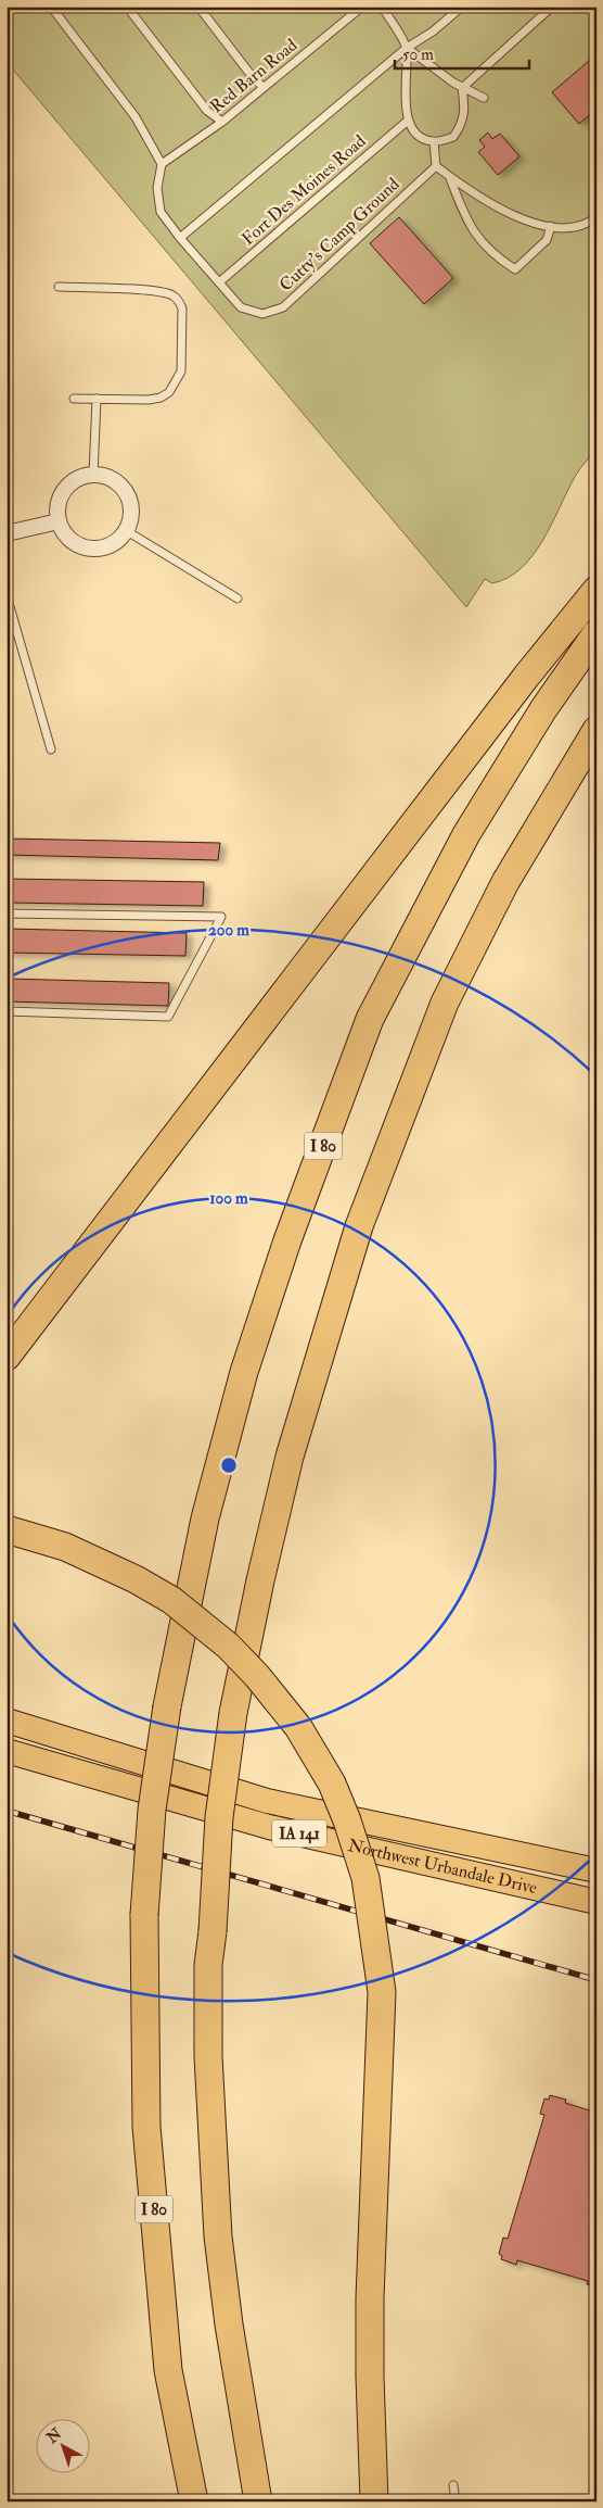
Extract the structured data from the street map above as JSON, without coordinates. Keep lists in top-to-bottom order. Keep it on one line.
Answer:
{"streets":{"highway":["I 80","IA 141","Northwest Urbandale Drive"],"lane":["Red Barn Road","Fort Des Moines Road","Cutty's Camp Ground"]},"crossings":[["Red Barn Road","Cutty's Camp Ground"],["Fort Des Moines Road","Cutty's Camp Ground"]],"scale_bar":"50 m","north":"top left","rings":["200 m","100 m"]}
